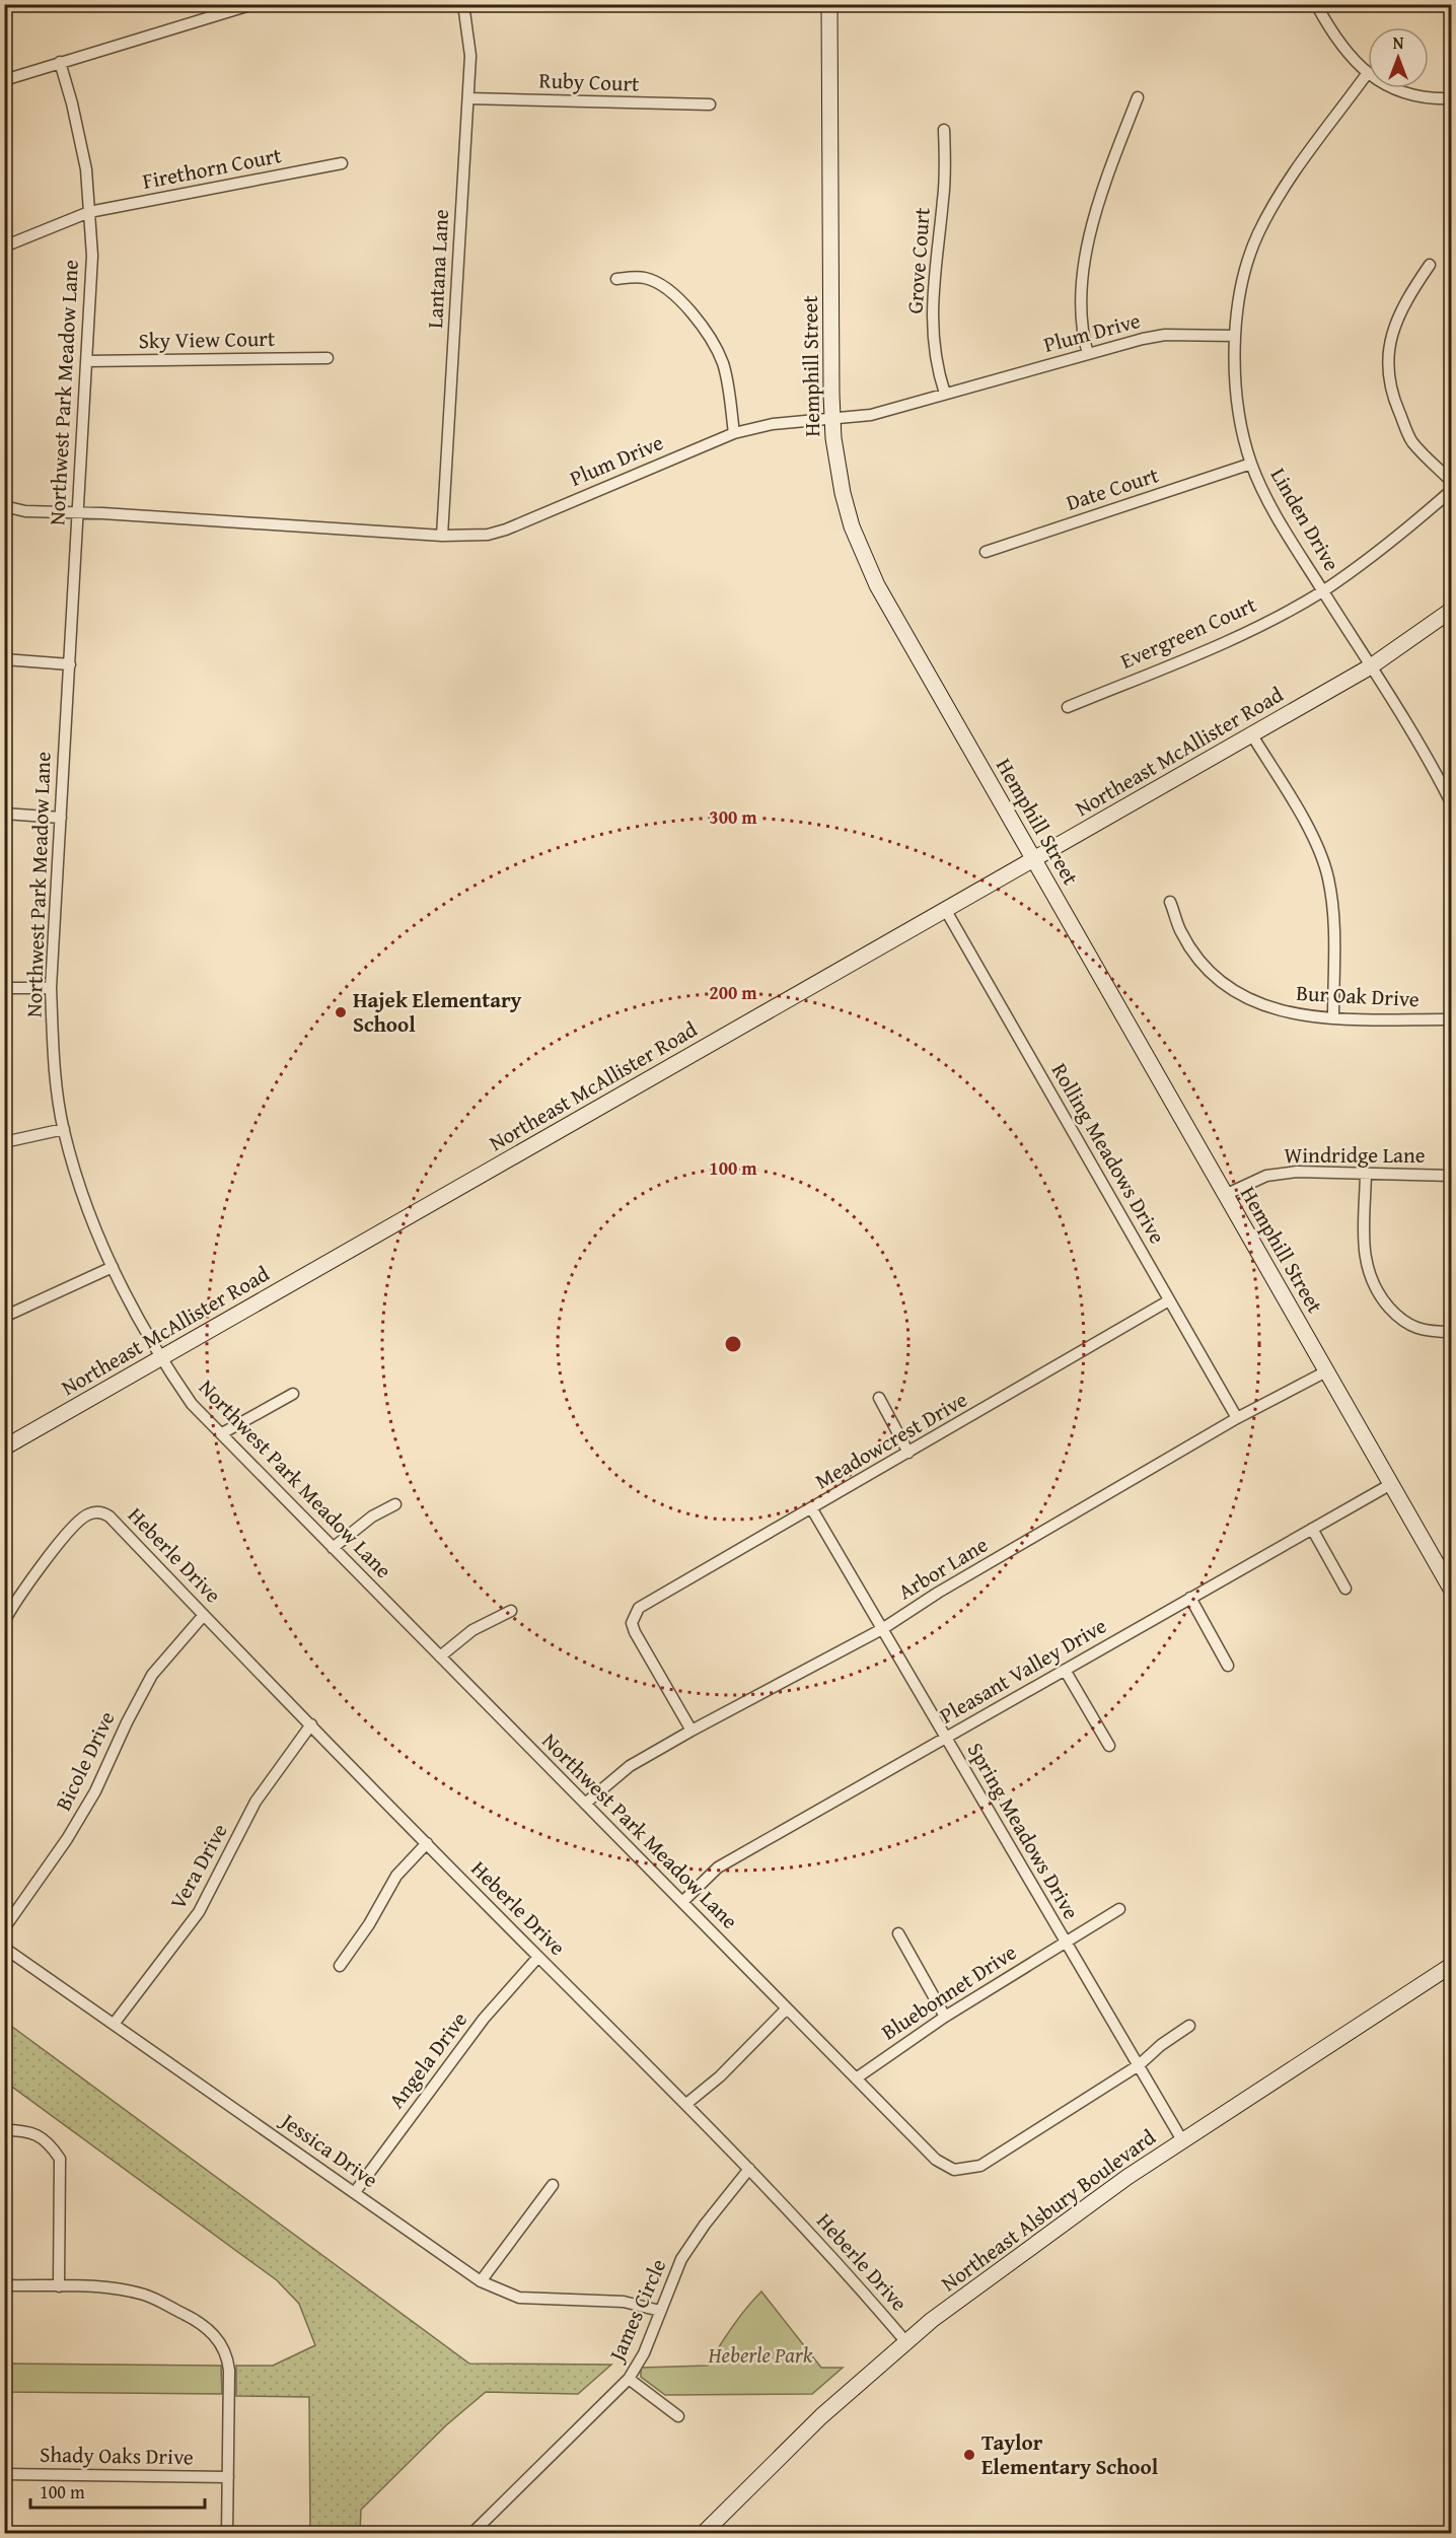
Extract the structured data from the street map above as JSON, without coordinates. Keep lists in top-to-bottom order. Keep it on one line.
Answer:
{"streets":{"street":["Ruby Court","Firethorn Court","Grove Court","Lantana Lane","Plum Drive","Sky View Court","Hemphill Street","Northwest Park Meadow Lane","Date Court","Linden Drive","Evergreen Court","Northeast McAllister Road","Bur Oak Drive","Rolling Meadows Drive","Windridge Lane","Meadowcrest Drive","Heberle Drive","Arbor Lane","Pleasant Valley Drive","Bicole Drive","Spring Meadows Drive","Vera Drive","Bluebonnet Drive","Angela Drive","Jessica Drive","Northeast Alsbury Boulevard","James Circle","Shady Oaks Drive"]},"crossings":[["Ruby Court","Lantana Lane"],["Firethorn Court","Northwest Park Meadow Lane"],["Grove Court","Plum Drive"],["Lantana Lane","Plum Drive"],["Plum Drive","Hemphill Street"],["Plum Drive","Northwest Park Meadow Lane"],["Plum Drive","Linden Drive"],["Sky View Court","Northwest Park Meadow Lane"],["Hemphill Street","Northeast McAllister Road"],["Hemphill Street","Windridge Lane"],["Hemphill Street","Arbor Lane"],["Hemphill Street","Pleasant Valley Drive"],["Northwest Park Meadow Lane","Northeast McAllister Road"],["Northwest Park Meadow Lane","Arbor Lane"],["Northwest Park Meadow Lane","Pleasant Valley Drive"],["Northwest Park Meadow Lane","Spring Meadows Drive"],["Northwest Park Meadow Lane","Bluebonnet Drive"],["Date Court","Linden Drive"],["Linden Drive","Evergreen Court"],["Linden Drive","Northeast McAllister Road"],["Northeast McAllister Road","Rolling Meadows Drive"],["Rolling Meadows Drive","Meadowcrest Drive"],["Rolling Meadows Drive","Arbor Lane"],["Meadowcrest Drive","Arbor Lane"],["Meadowcrest Drive","Spring Meadows Drive"],["Heberle Drive","Bicole Drive"],["Heberle Drive","Vera Drive"],["Heberle Drive","Angela Drive"],["Heberle Drive","Northeast Alsbury Boulevard"],["Heberle Drive","James Circle"],["Arbor Lane","Spring Meadows Drive"],["Pleasant Valley Drive","Spring Meadows Drive"],["Spring Meadows Drive","Bluebonnet Drive"],["Spring Meadows Drive","Northeast Alsbury Boulevard"],["Vera Drive","Jessica Drive"],["Angela Drive","Jessica Drive"],["Jessica Drive","James Circle"]],"parks":["Heberle Park"],"places":["Hajek Elementary School","Taylor Elementary School"],"scale_bar":"100 m","north":"top","rings":["300 m","200 m","100 m"]}
